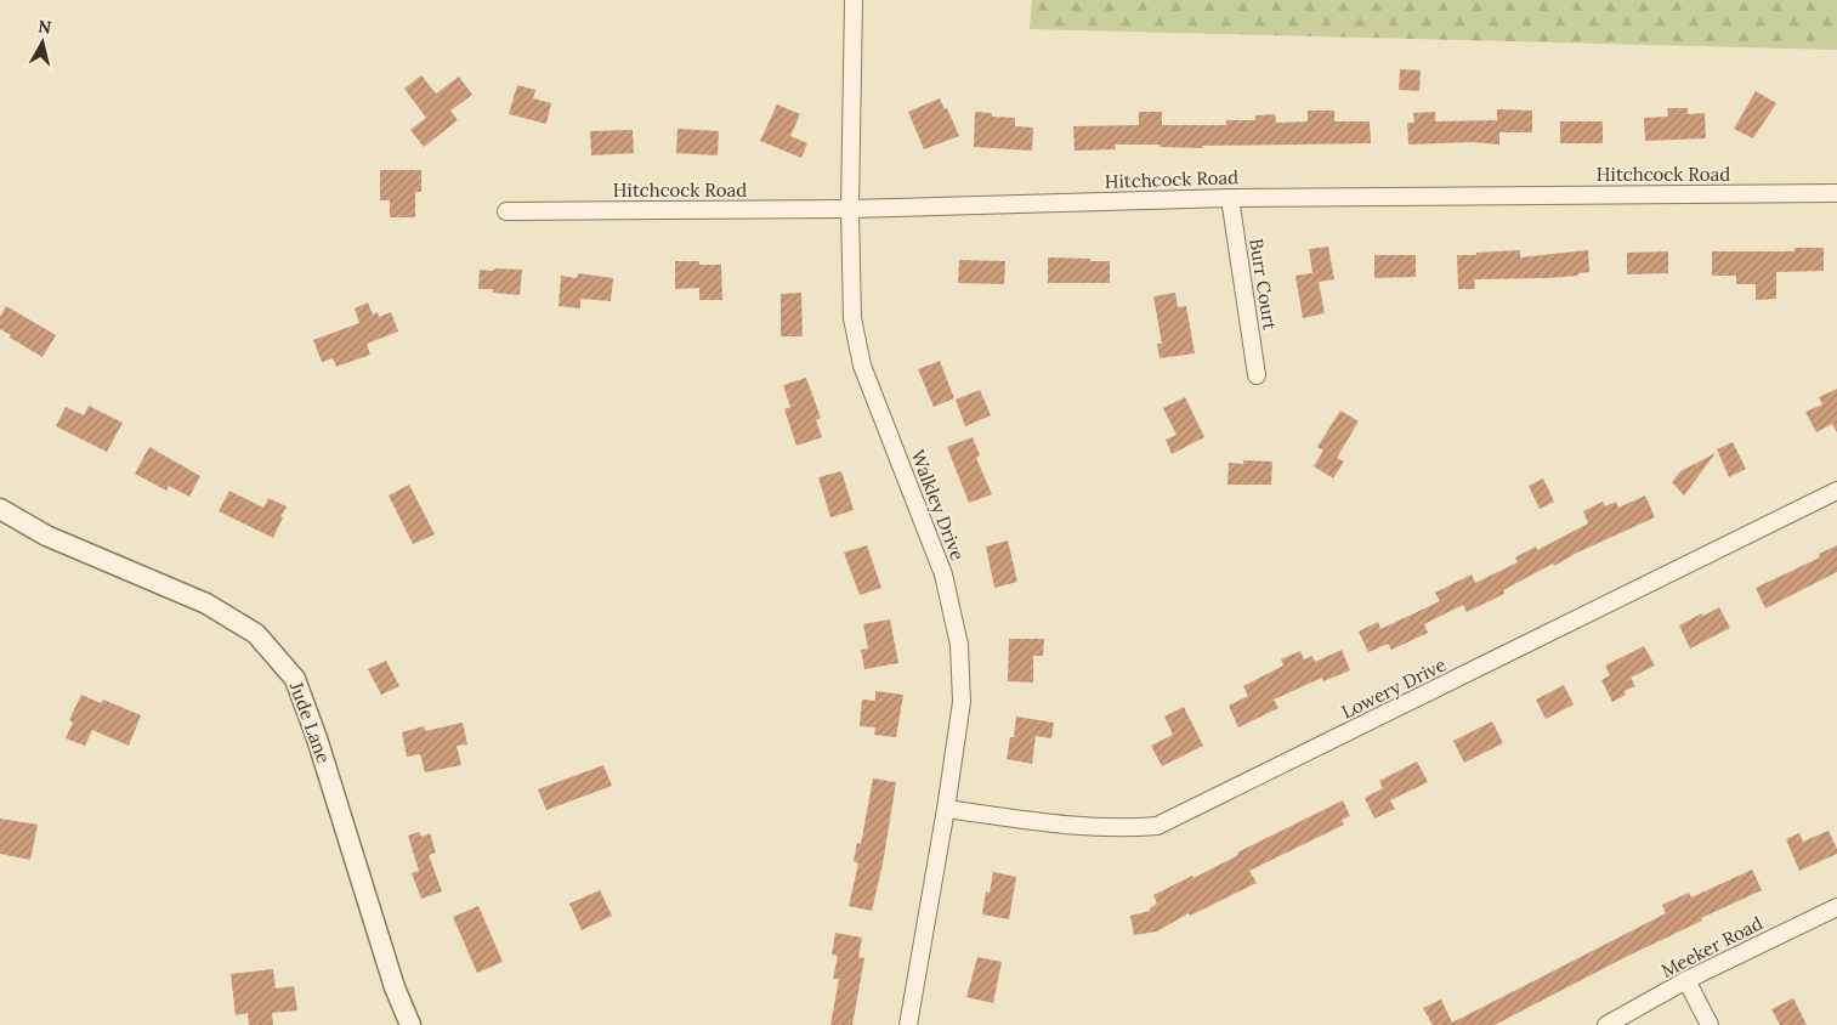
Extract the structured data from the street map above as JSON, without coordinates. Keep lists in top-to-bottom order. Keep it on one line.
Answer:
{"streets":{"street":["Hitchcock Road","Burr Court","Walkley Drive","Lowery Drive","Jude Lane","Meeker Road"]},"crossings":[["Hitchcock Road","Burr Court"],["Hitchcock Road","Walkley Drive"],["Walkley Drive","Lowery Drive"]],"north":"top"}
